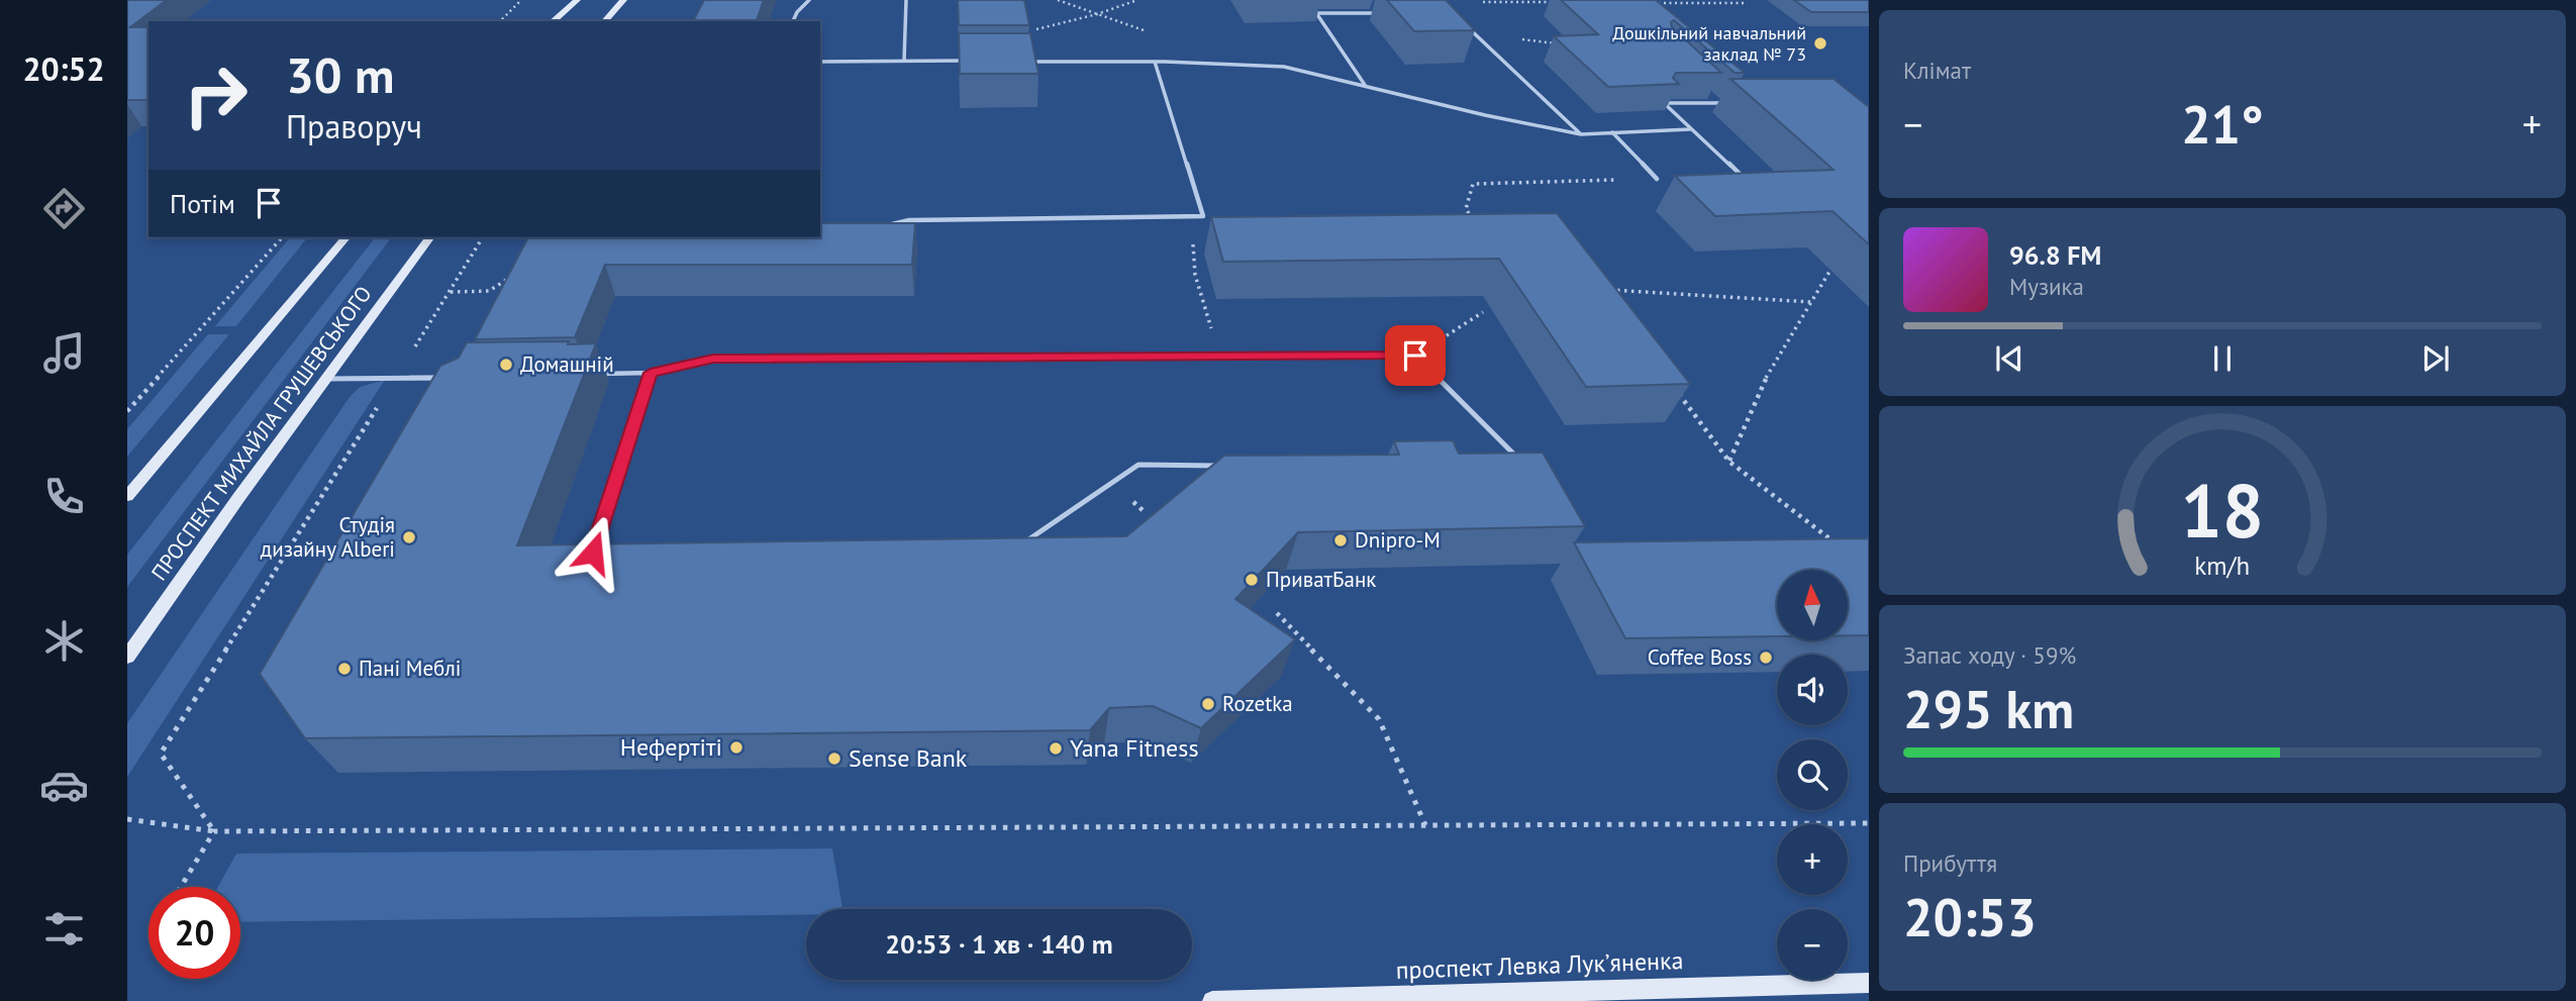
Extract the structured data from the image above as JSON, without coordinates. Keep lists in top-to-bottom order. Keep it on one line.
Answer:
{"streets":{"main road":["ПРОСПЕКТ МИХАЙЛА ГРУШЕВСЬКОГО","проспект Левка Лукʼяненка"]},"places":["Дошкільний навчальний заклад № 73","Домашній","Студія дизайну Alberi","Dnipro-M","ПриватБанк","Coffee Boss","Пані Меблі","Rozetka","Нефертіті","Yana Fitness","Sense Bank"],"north":"top","page":{"tabs":"20:52","tile":["Клімат",["Запас ходу · 59%","295 km"],["Прибуття","20:53"]],"turn":["30 m","Праворуч"],"heat":["−","21°","+"],"then":"Потім","song":["96.8 FM","Музика"],"map_buttons":["+","−"],"limit":"20","trip":"20:53 · 1 хв · 140 m","gauge":["18","km/h"]}}
